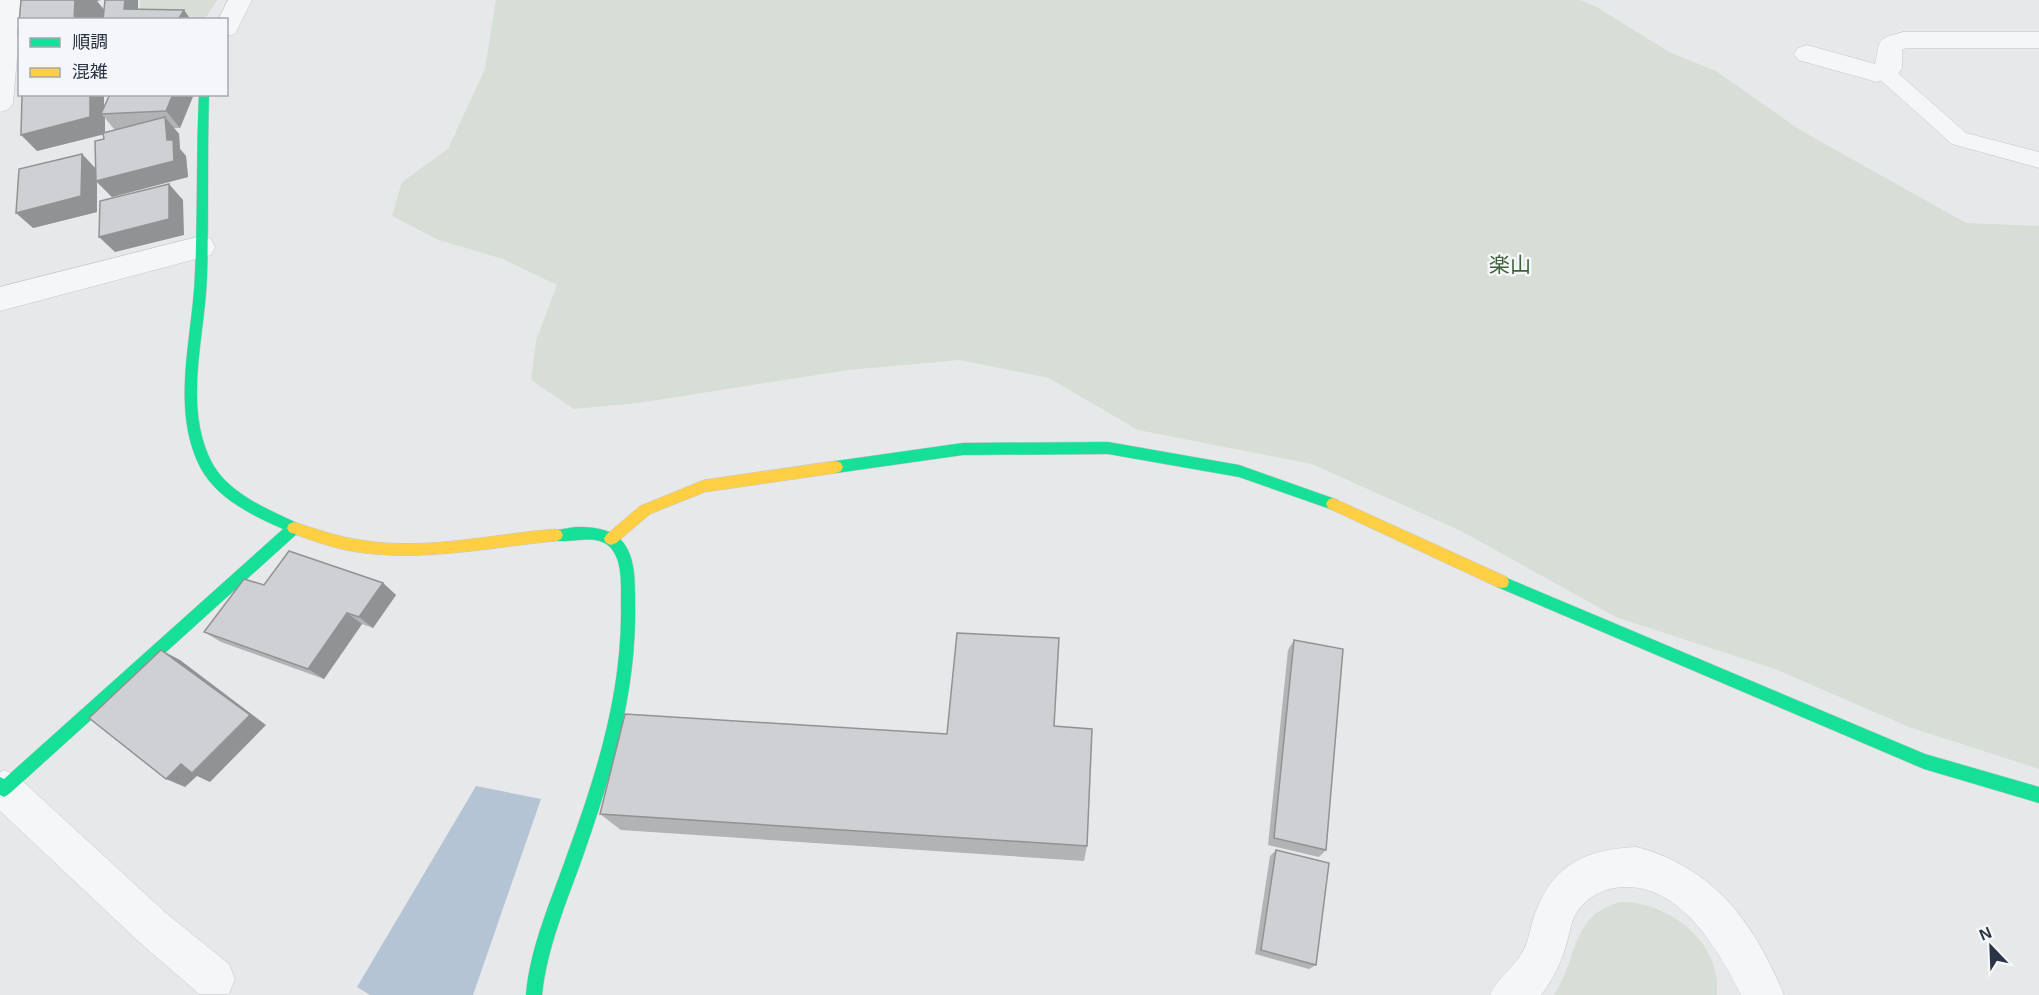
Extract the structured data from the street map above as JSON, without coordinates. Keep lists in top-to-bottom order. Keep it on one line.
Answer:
{"parks":["楽山"],"legend":["順調","混雑"],"north":"top left"}
